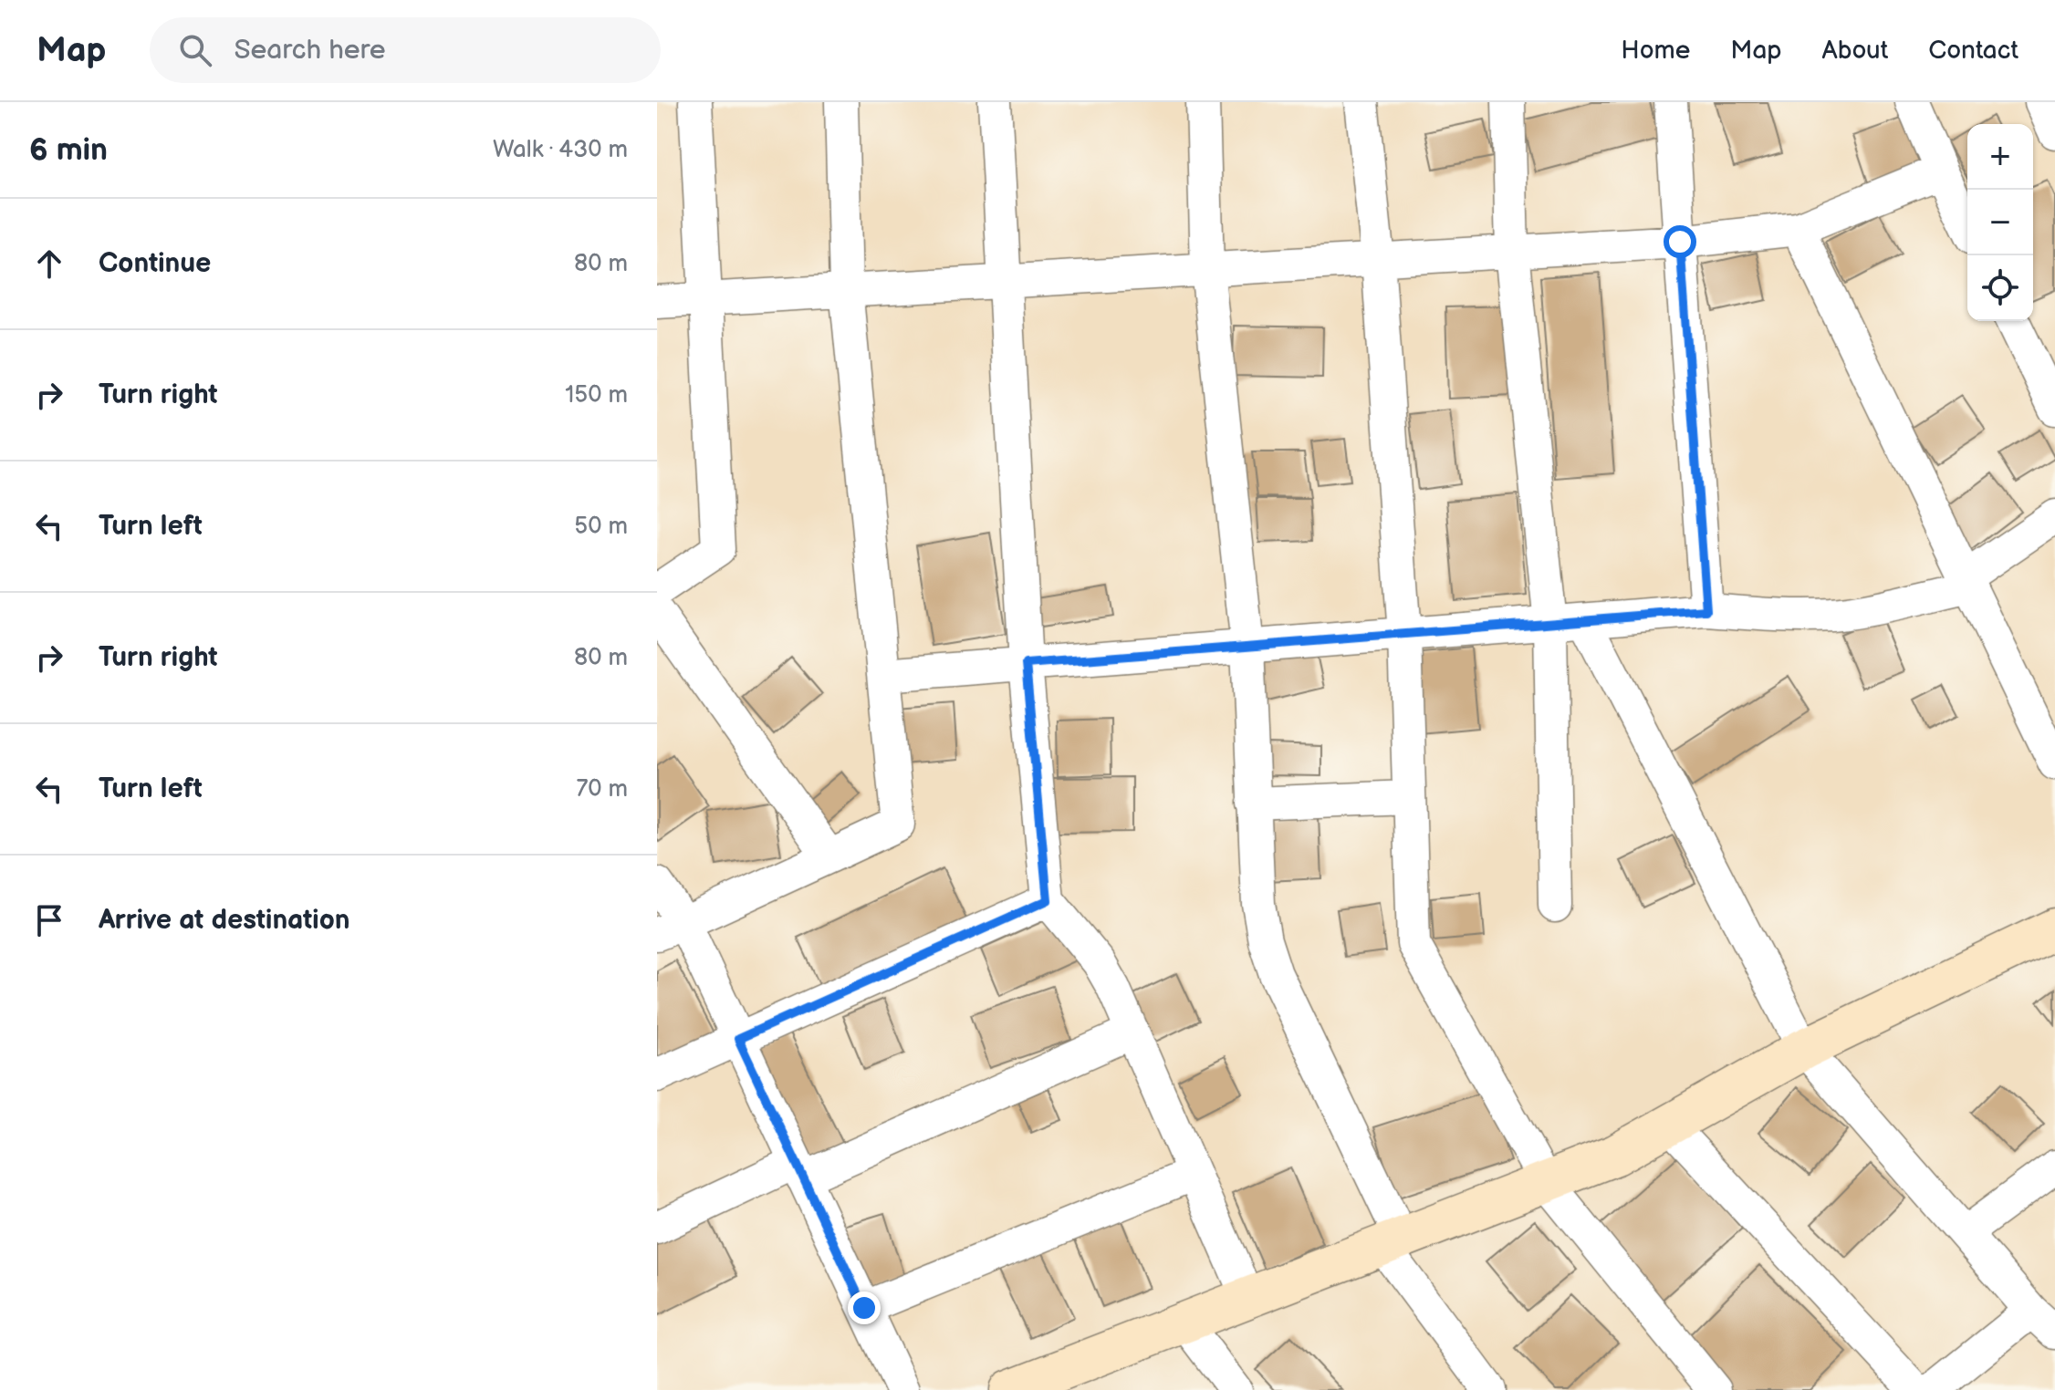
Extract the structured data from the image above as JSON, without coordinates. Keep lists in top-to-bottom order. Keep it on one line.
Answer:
{"page":{"header":"Map","search":"Search here","nav":["Home","Map","About","Contact"],"heading":["6 min","Walk · 430 m"],"map_buttons":["+","−"],"list":[["Continue","80 m"],["Turn right","150 m"],["Turn left","50 m"],["Turn right","80 m"],["Turn left","70 m"],"Arrive at destination"]}}
